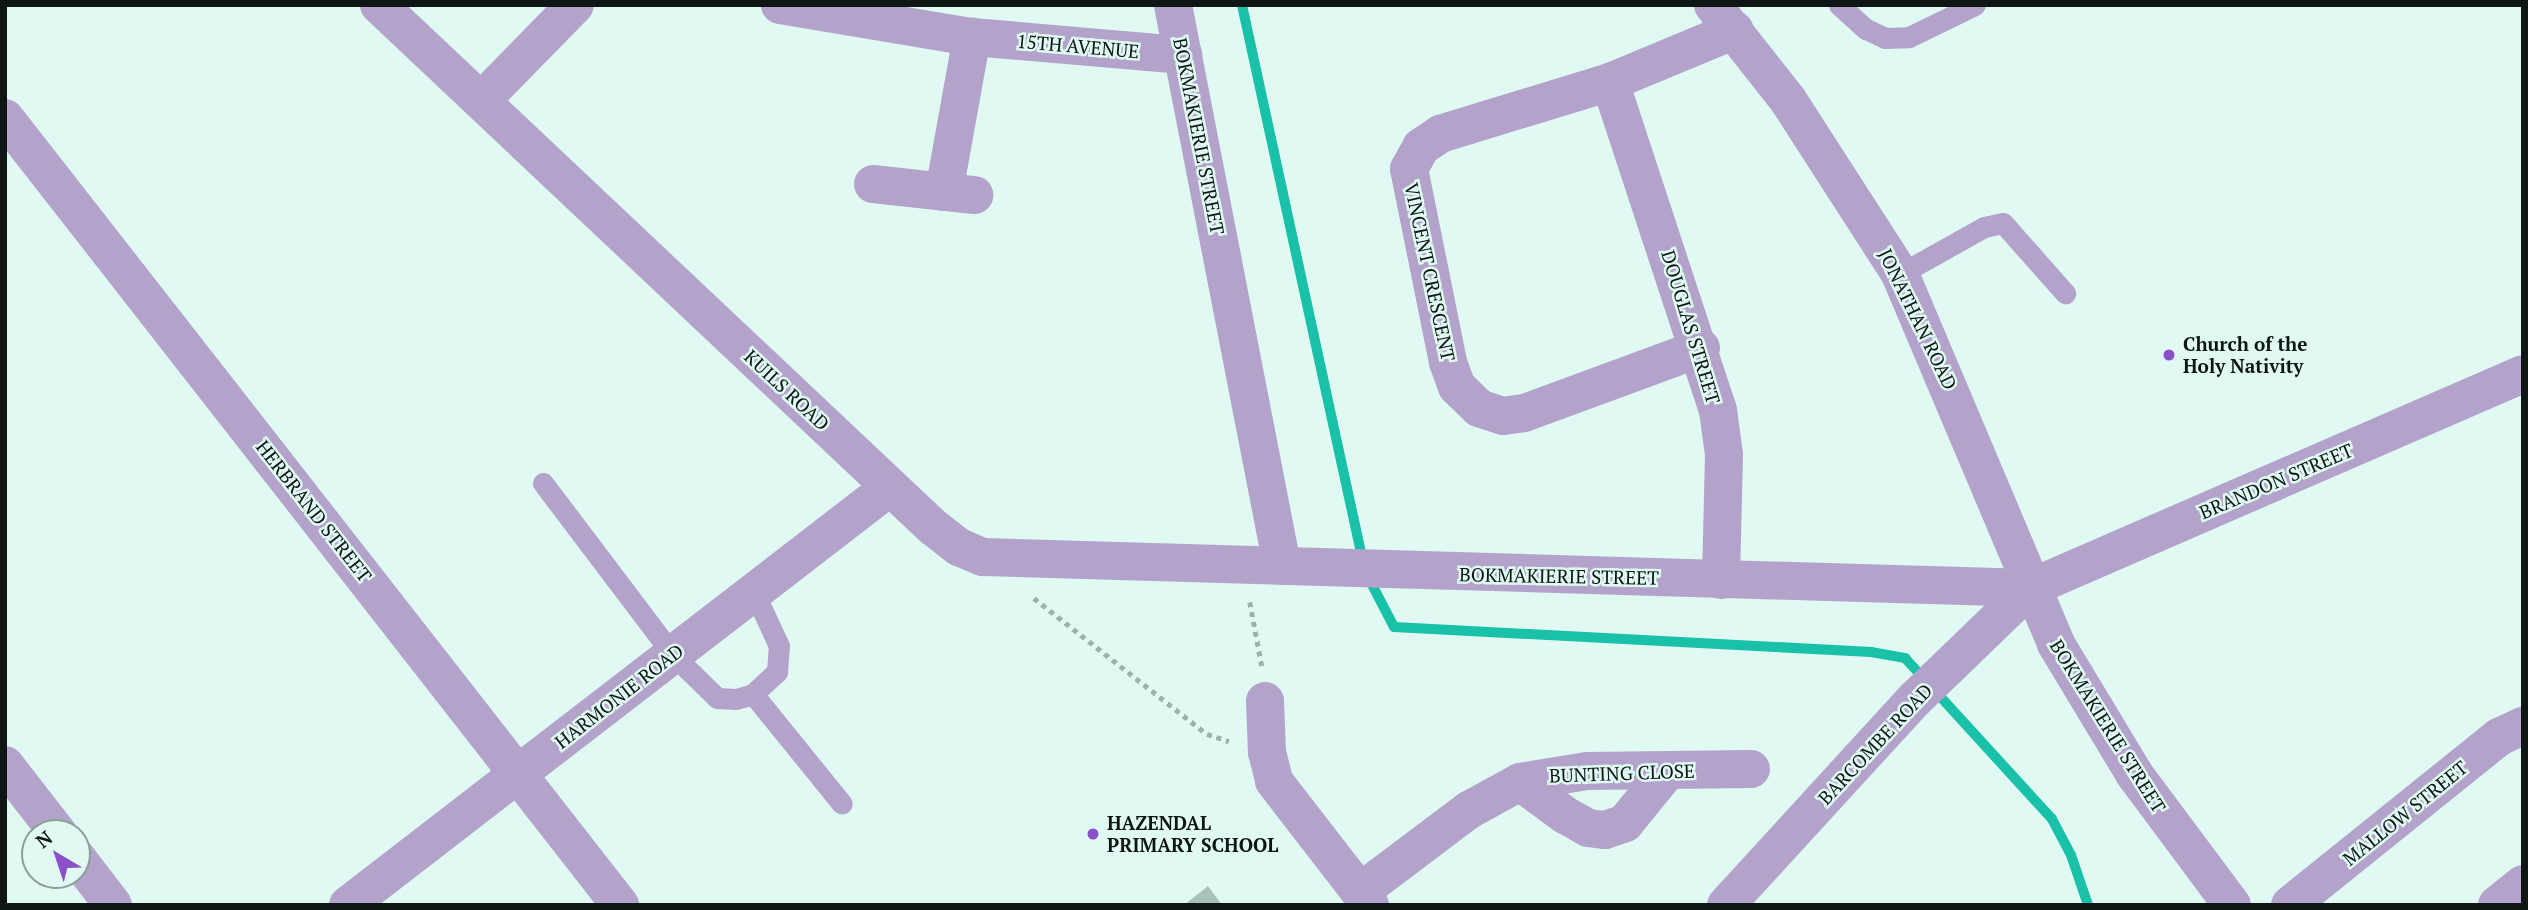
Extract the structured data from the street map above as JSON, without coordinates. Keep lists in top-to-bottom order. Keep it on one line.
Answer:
{"streets":{"street":["15TH AVENUE","BOKMAKIERIE STREET","VINCENT CRESCENT","JONATHAN ROAD","DOUGLAS STREET","KUILS ROAD","BRANDON STREET","HERBRAND STREET","HARMONIE ROAD","BARCOMBE ROAD","BUNTING CLOSE","MALLOW STREET"]},"crossings":[["15TH AVENUE","BOKMAKIERIE STREET"],["BOKMAKIERIE STREET","JONATHAN ROAD"],["BOKMAKIERIE STREET","DOUGLAS STREET"],["BOKMAKIERIE STREET","KUILS ROAD"],["BOKMAKIERIE STREET","BRANDON STREET"],["BOKMAKIERIE STREET","BARCOMBE ROAD"],["VINCENT CRESCENT","JONATHAN ROAD"],["VINCENT CRESCENT","DOUGLAS STREET"],["JONATHAN ROAD","BRANDON STREET"],["JONATHAN ROAD","BARCOMBE ROAD"],["KUILS ROAD","HARMONIE ROAD"],["BRANDON STREET","BARCOMBE ROAD"],["HERBRAND STREET","HARMONIE ROAD"]],"places":["Church of the Holy Nativity","HAZENDAL PRIMARY SCHOOL"],"north":"top left"}
